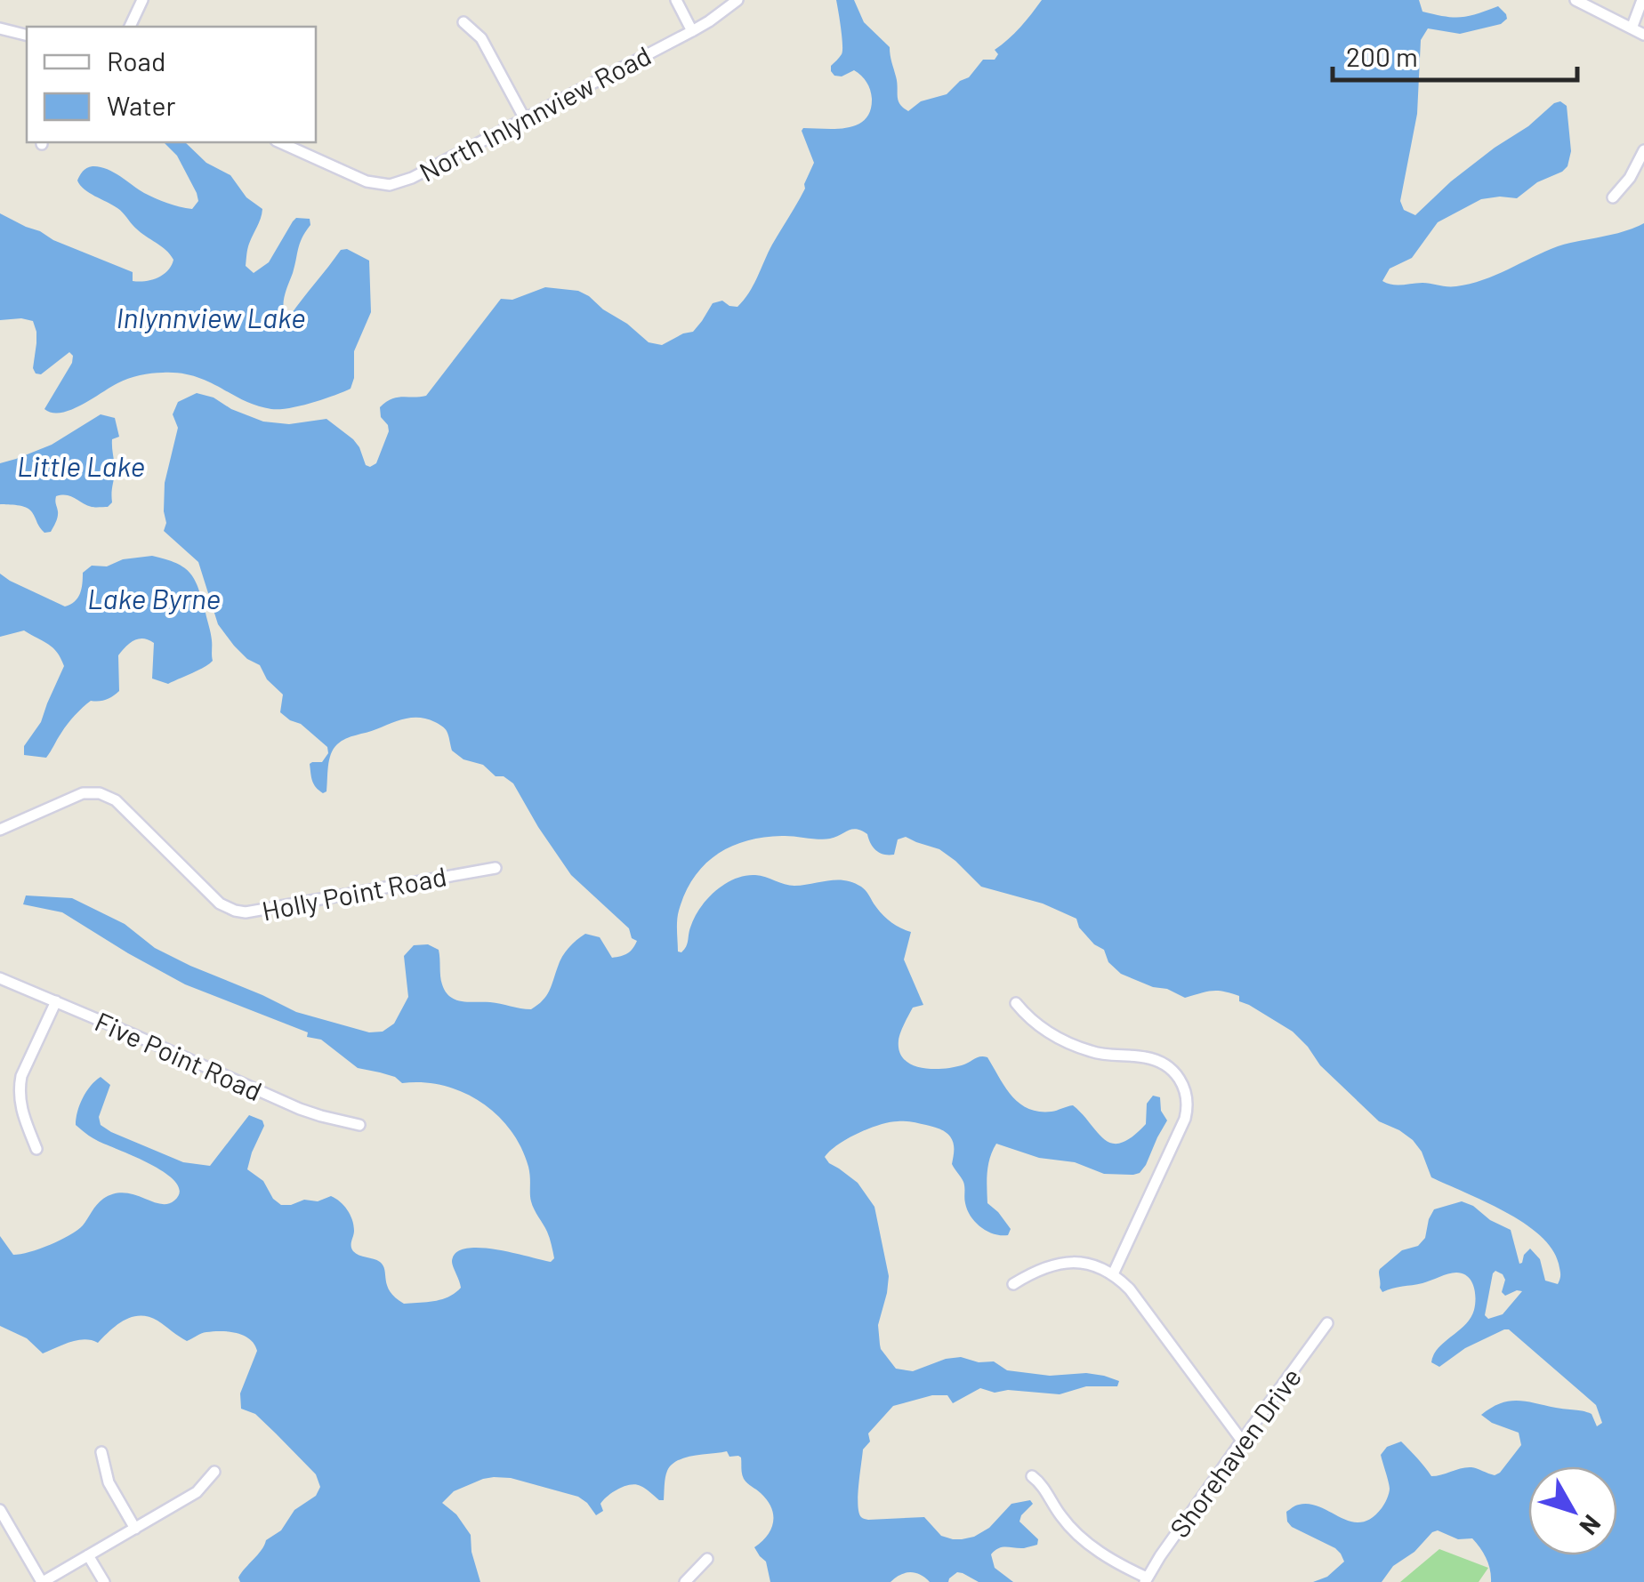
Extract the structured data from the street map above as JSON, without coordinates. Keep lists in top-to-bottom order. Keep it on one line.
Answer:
{"streets":{"street":["North Inlynnview Road","Holly Point Road","Five Point Road","Shorehaven Drive"]},"water":["Inlynnview Lake","Little Lake","Lake Byrne"],"legend":["Road","Water"],"scale_bar":"200 m","north":"bottom right"}
